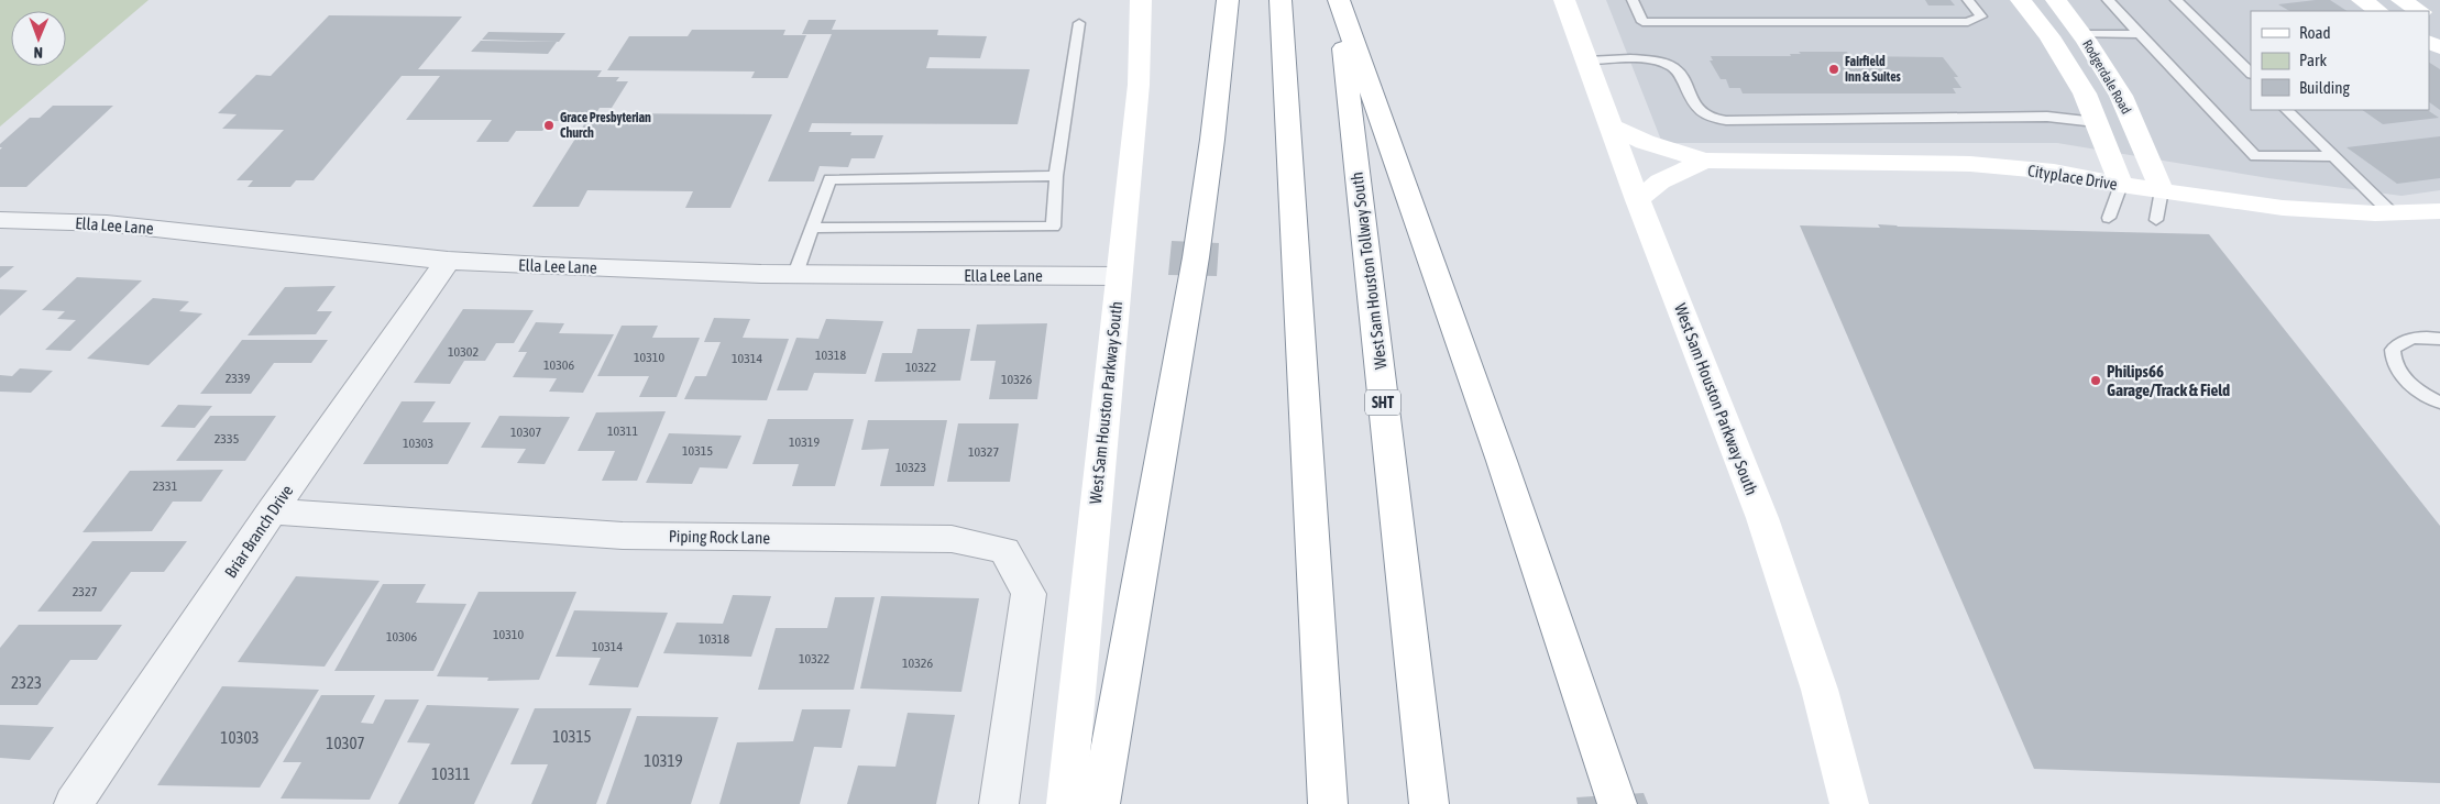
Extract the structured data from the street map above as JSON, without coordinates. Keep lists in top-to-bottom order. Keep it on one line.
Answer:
{"streets":{"main road":["Rodgerdale Road","Cityplace Drive","West Sam Houston Tollway South","West Sam Houston Parkway South","SHT"],"street":["Ella Lee Lane","Briar Branch Drive","Piping Rock Lane"]},"crossings":[["Rodgerdale Road","Cityplace Drive"],["Cityplace Drive","West Sam Houston Parkway South"],["Ella Lee Lane","West Sam Houston Parkway South"],["Ella Lee Lane","Briar Branch Drive"],["Briar Branch Drive","Piping Rock Lane"]],"places":["Fairfield Inn & Suites","Grace Presbyterian Church","Philips66 Garage/Track & Field"],"house_numbers":["10302","10318","10310","10314","10306","10322","2339","10326","10311","10307","2335","10319","10303","10315","10327","10323","2331","2327","10310","10306","10318","10314","10322","10326","2323","10315","10303","10307","10319","10311"],"legend":["Road","Park","Building"],"north":"bottom"}
